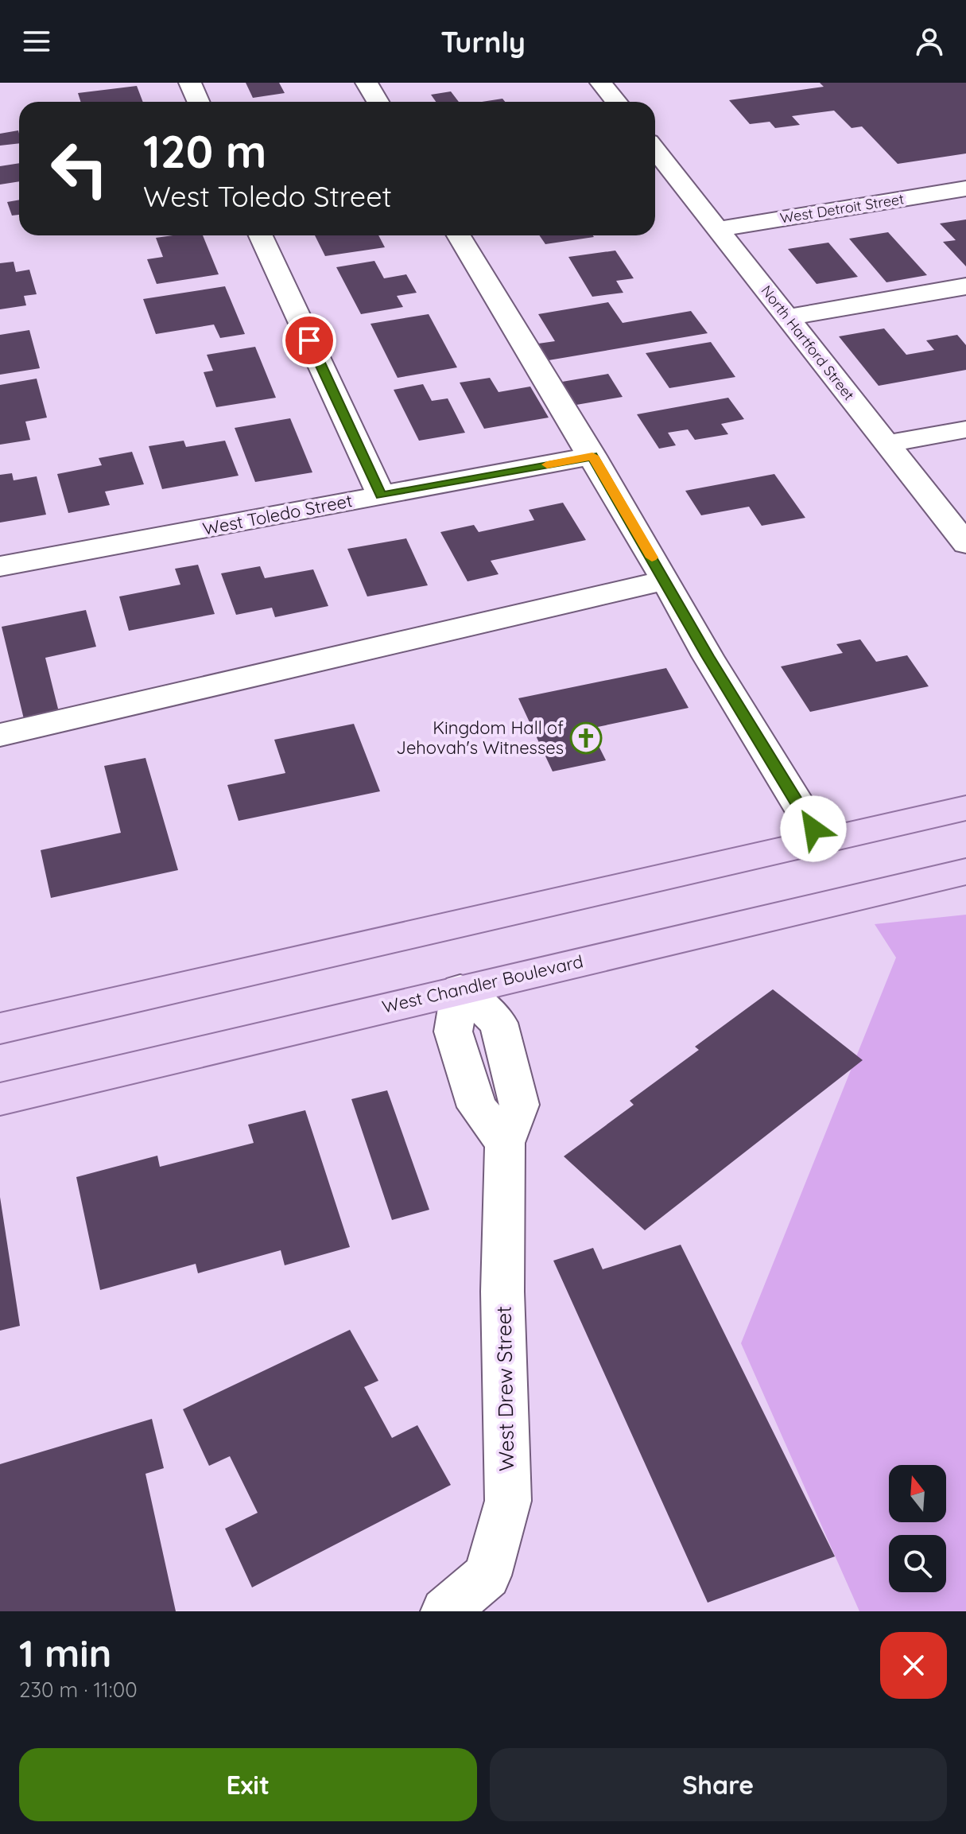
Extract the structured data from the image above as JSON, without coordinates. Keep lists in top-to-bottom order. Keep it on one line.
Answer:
{"streets":{"main road":["West Chandler Boulevard"],"street":["West Detroit Street","North Hartford Street","West Toledo Street","West Drew Street"]},"crossings":[["West Detroit Street","North Hartford Street"],["West Chandler Boulevard","West Drew Street"]],"places":{"church":["Kingdom Hall of Jehovah's Witnesses"]},"north":"top","page":{"header":"Turnly","turn":["120 m","West Toledo Street"],"heading":["1 min","230 m · 11:00"],"buttons":["Exit","Share"]}}
